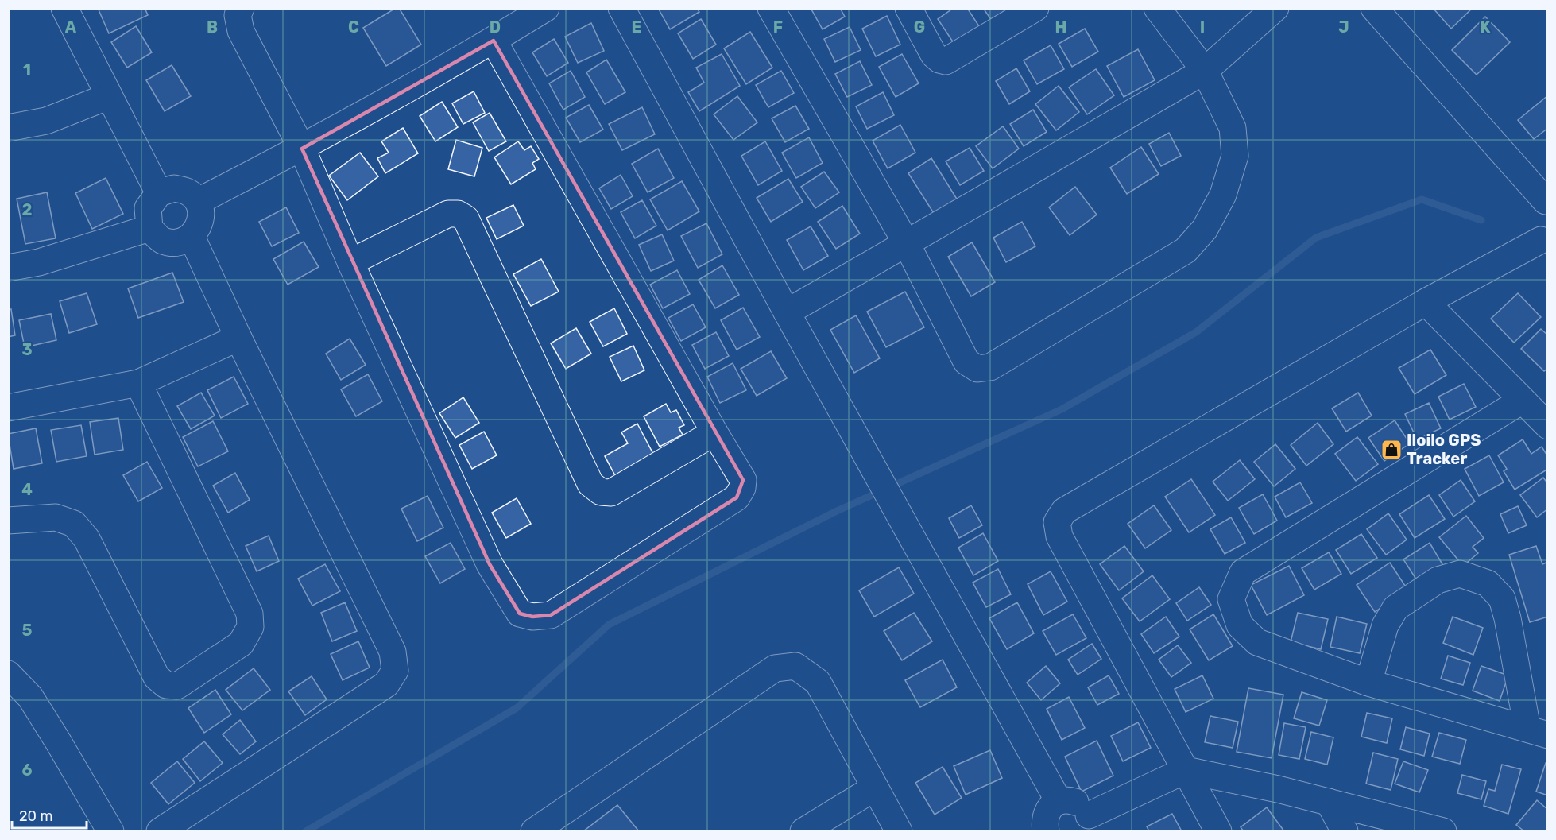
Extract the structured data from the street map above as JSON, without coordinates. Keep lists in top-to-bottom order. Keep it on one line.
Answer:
{"places":{"shop":["Iloilo GPS Tracker"]},"scale_bar":"20 m","grid":{"columns":["A","B","C","D","E","F","G","H","I","J","K"],"rows":["1","2","3","4","5","6"]}}
